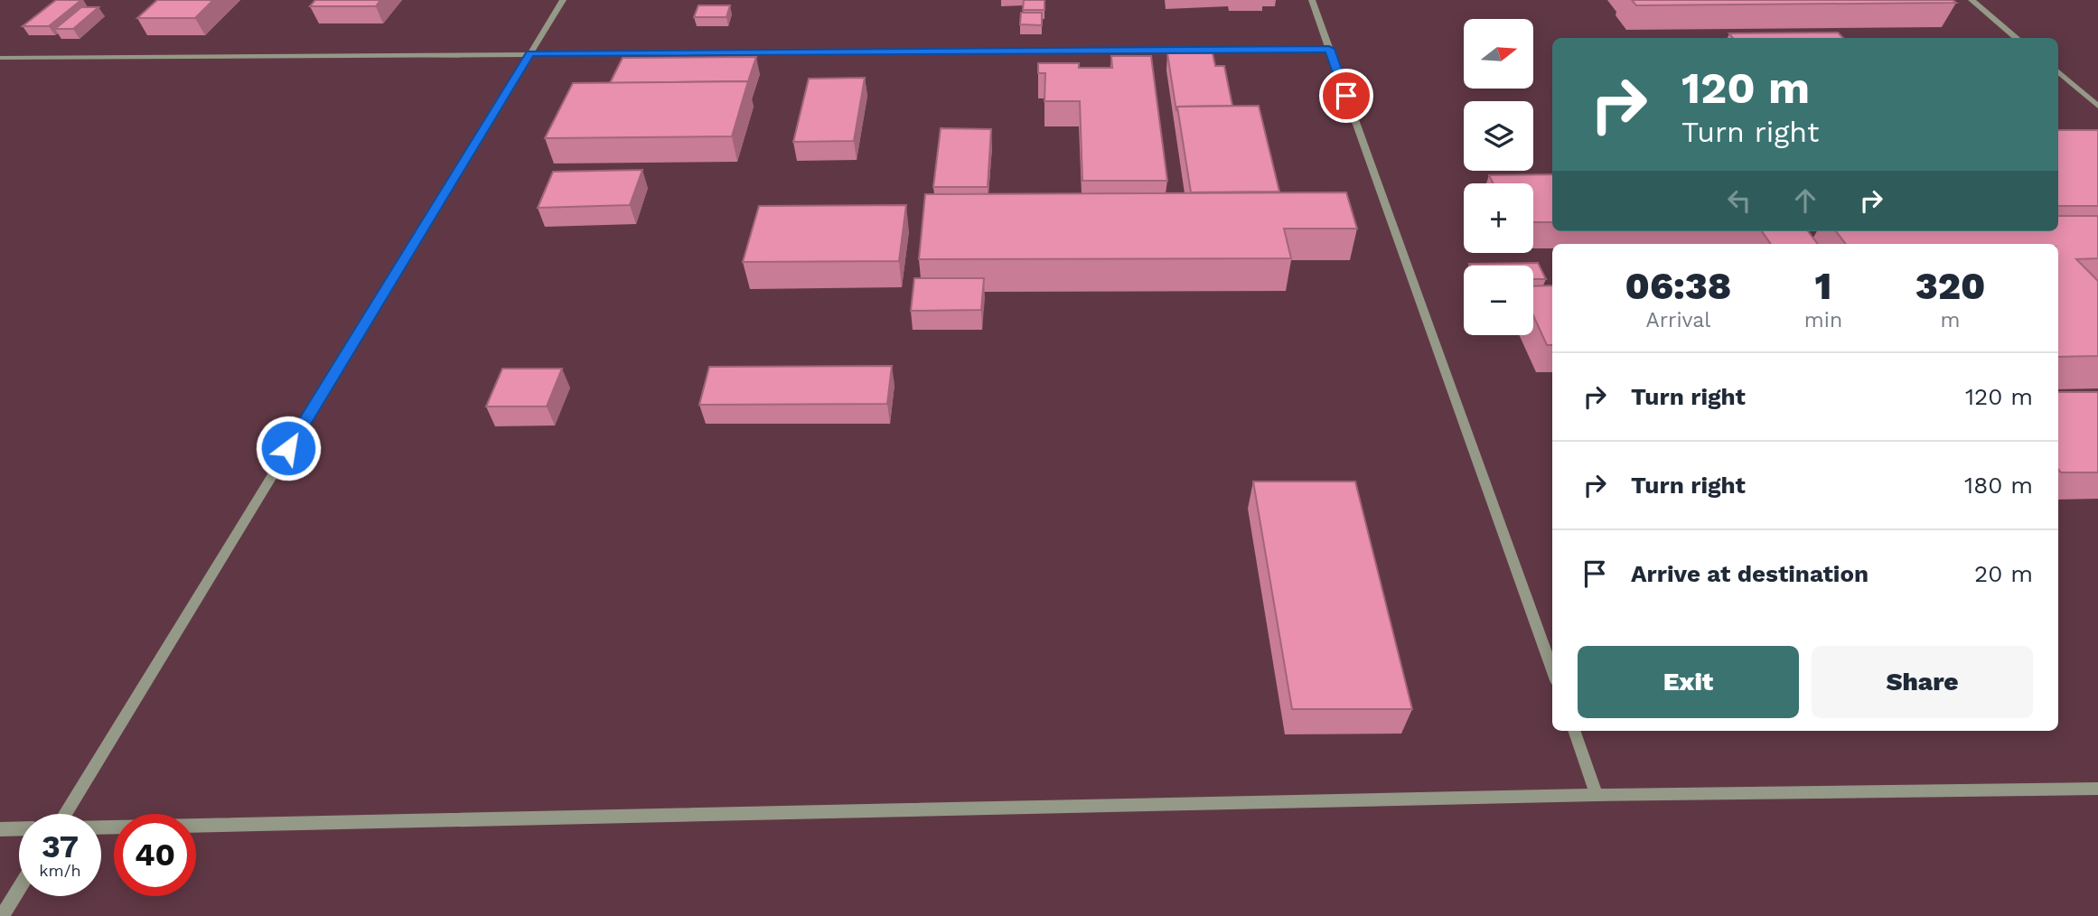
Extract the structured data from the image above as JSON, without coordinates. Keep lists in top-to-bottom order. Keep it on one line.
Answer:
{"north":"right","page":{"map_buttons":["+","−"],"turn":["120 m","Turn right"],"eta":["06:38","Arrival","1","min","320","m"],"list":[{"name":"Turn right","value":"120 m"},{"name":"Turn right","value":"180 m"},{"name":"Arrive at destination","value":"20 m"}],"buttons":["Exit","Share"],"speed":"37 km/h","limit":"40"}}
